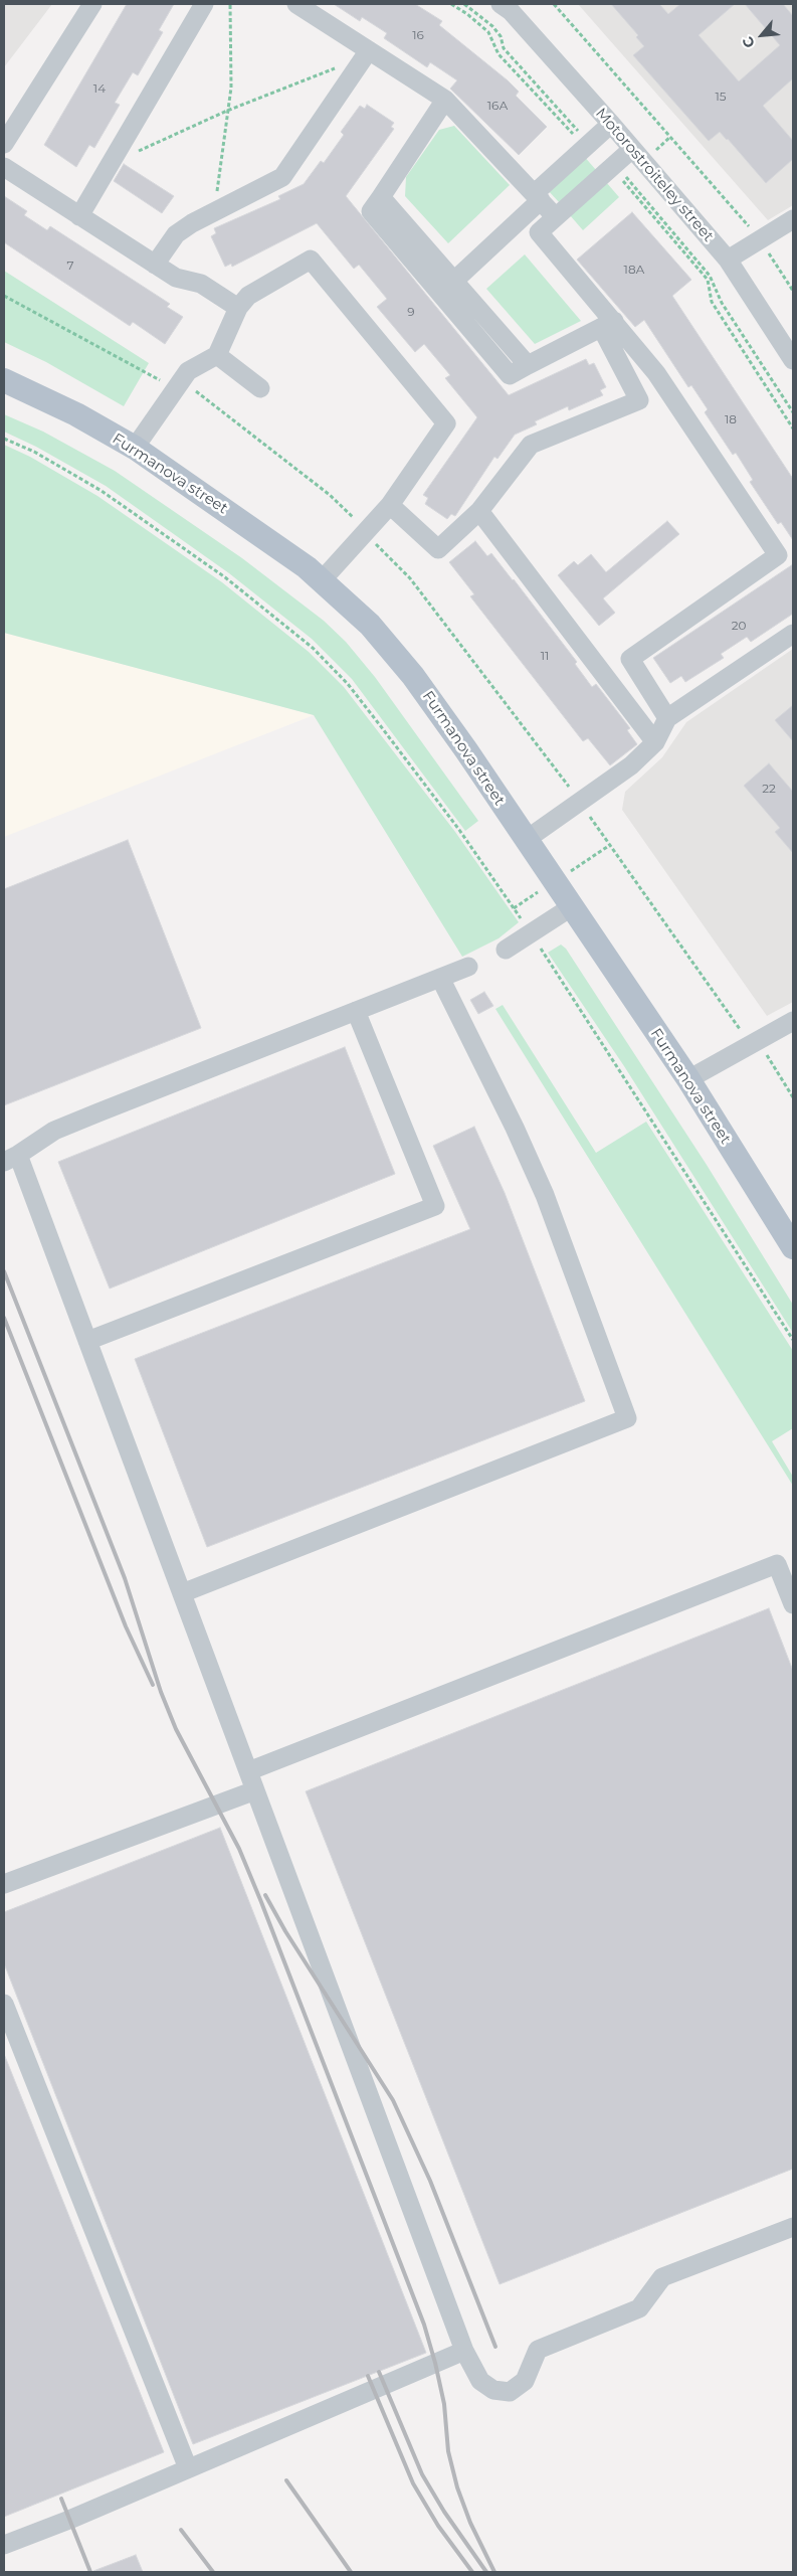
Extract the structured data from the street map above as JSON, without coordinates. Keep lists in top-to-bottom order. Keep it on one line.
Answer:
{"streets":{"main road":["Furmanova street"],"street":["Motorostroiteley street"]},"house_numbers":["16","14","15","16А","7","18А","9","18","20","11","22"],"north":"bottom left"}
